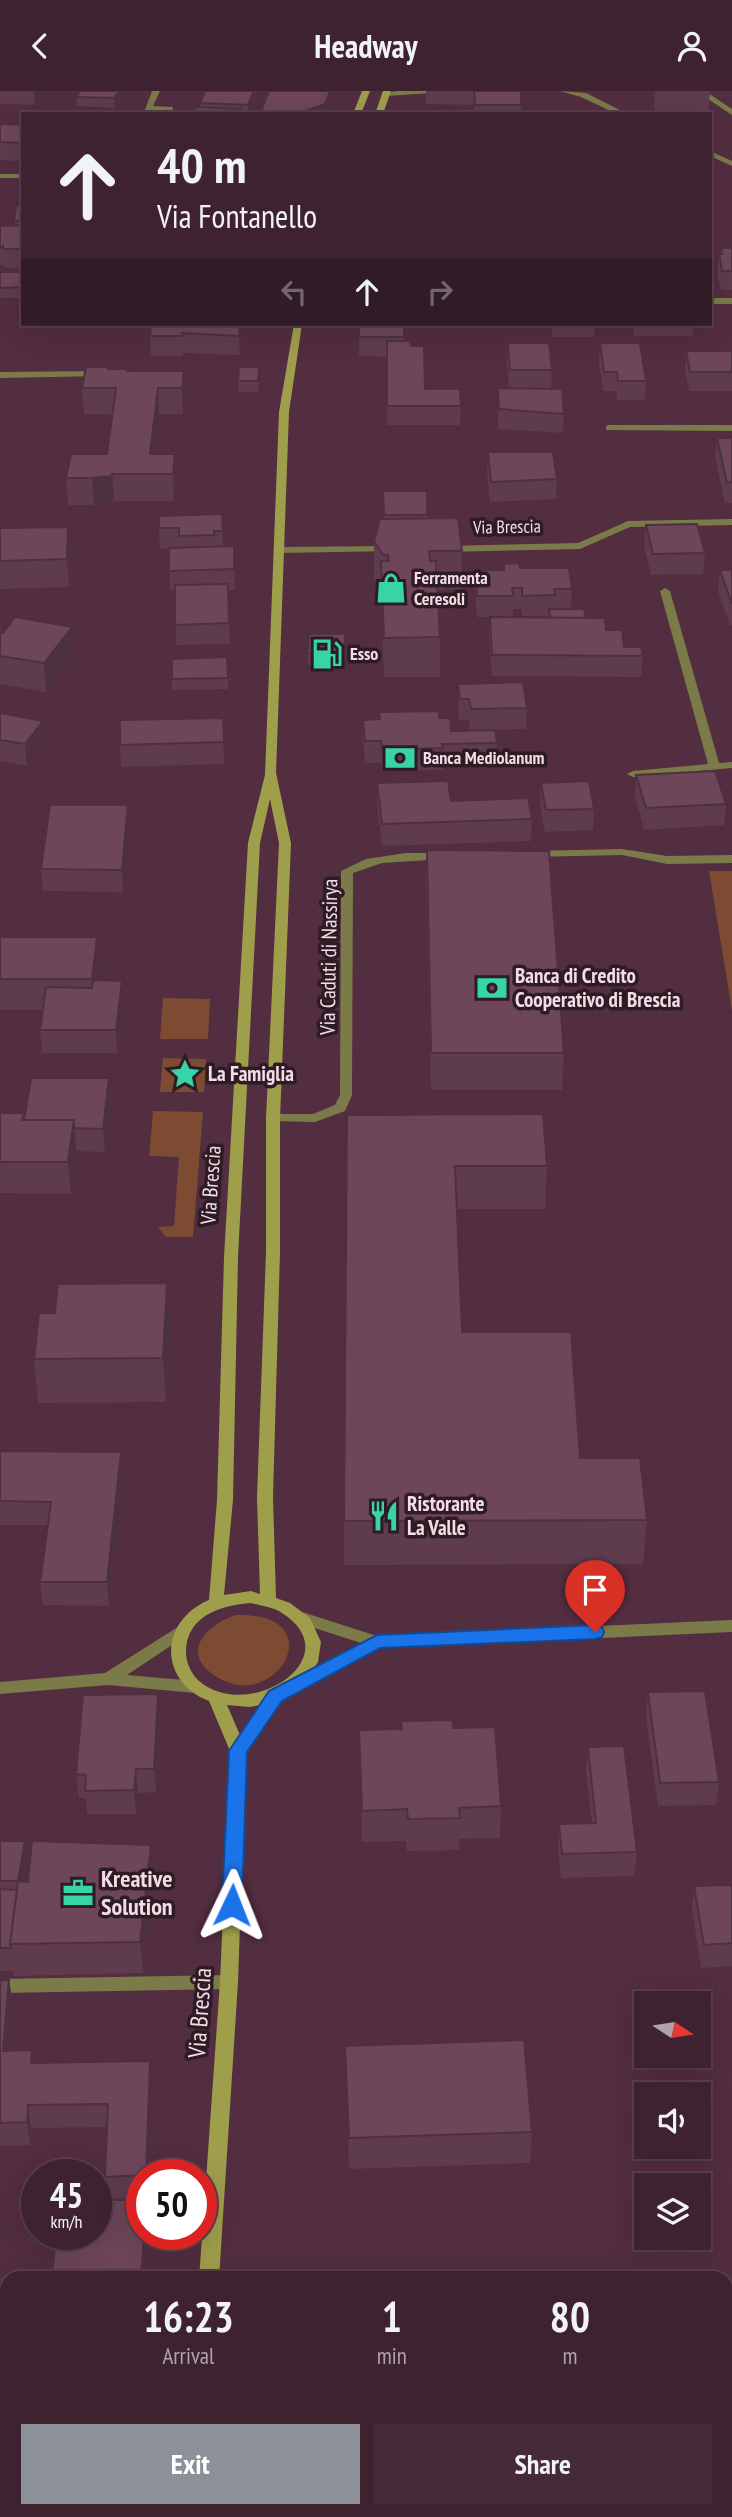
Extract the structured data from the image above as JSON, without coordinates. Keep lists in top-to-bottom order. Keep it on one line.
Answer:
{"streets":{"main road":["Via Brescia"],"street":["Via Caduti di Nassirya"]},"crossings":[["Via Brescia","Via Caduti di Nassirya"]],"places":{"shop":["Ferramenta Ceresoli"],"fuel station":["Esso"],"bank":["Banca Mediolanum","Banca di Credito Cooperativo di Brescia"],"place":["La Famiglia"],"restaurant":["Ristorante La Valle"],"office":["Kreative Solution"]},"north":"right","page":{"header":"Headway","turn":["40 m","Via Fontanello"],"speed":"45 km/h","limit":"50","eta":["16:23","Arrival","1","min","80","m"],"buttons":["Exit","Share"]}}
